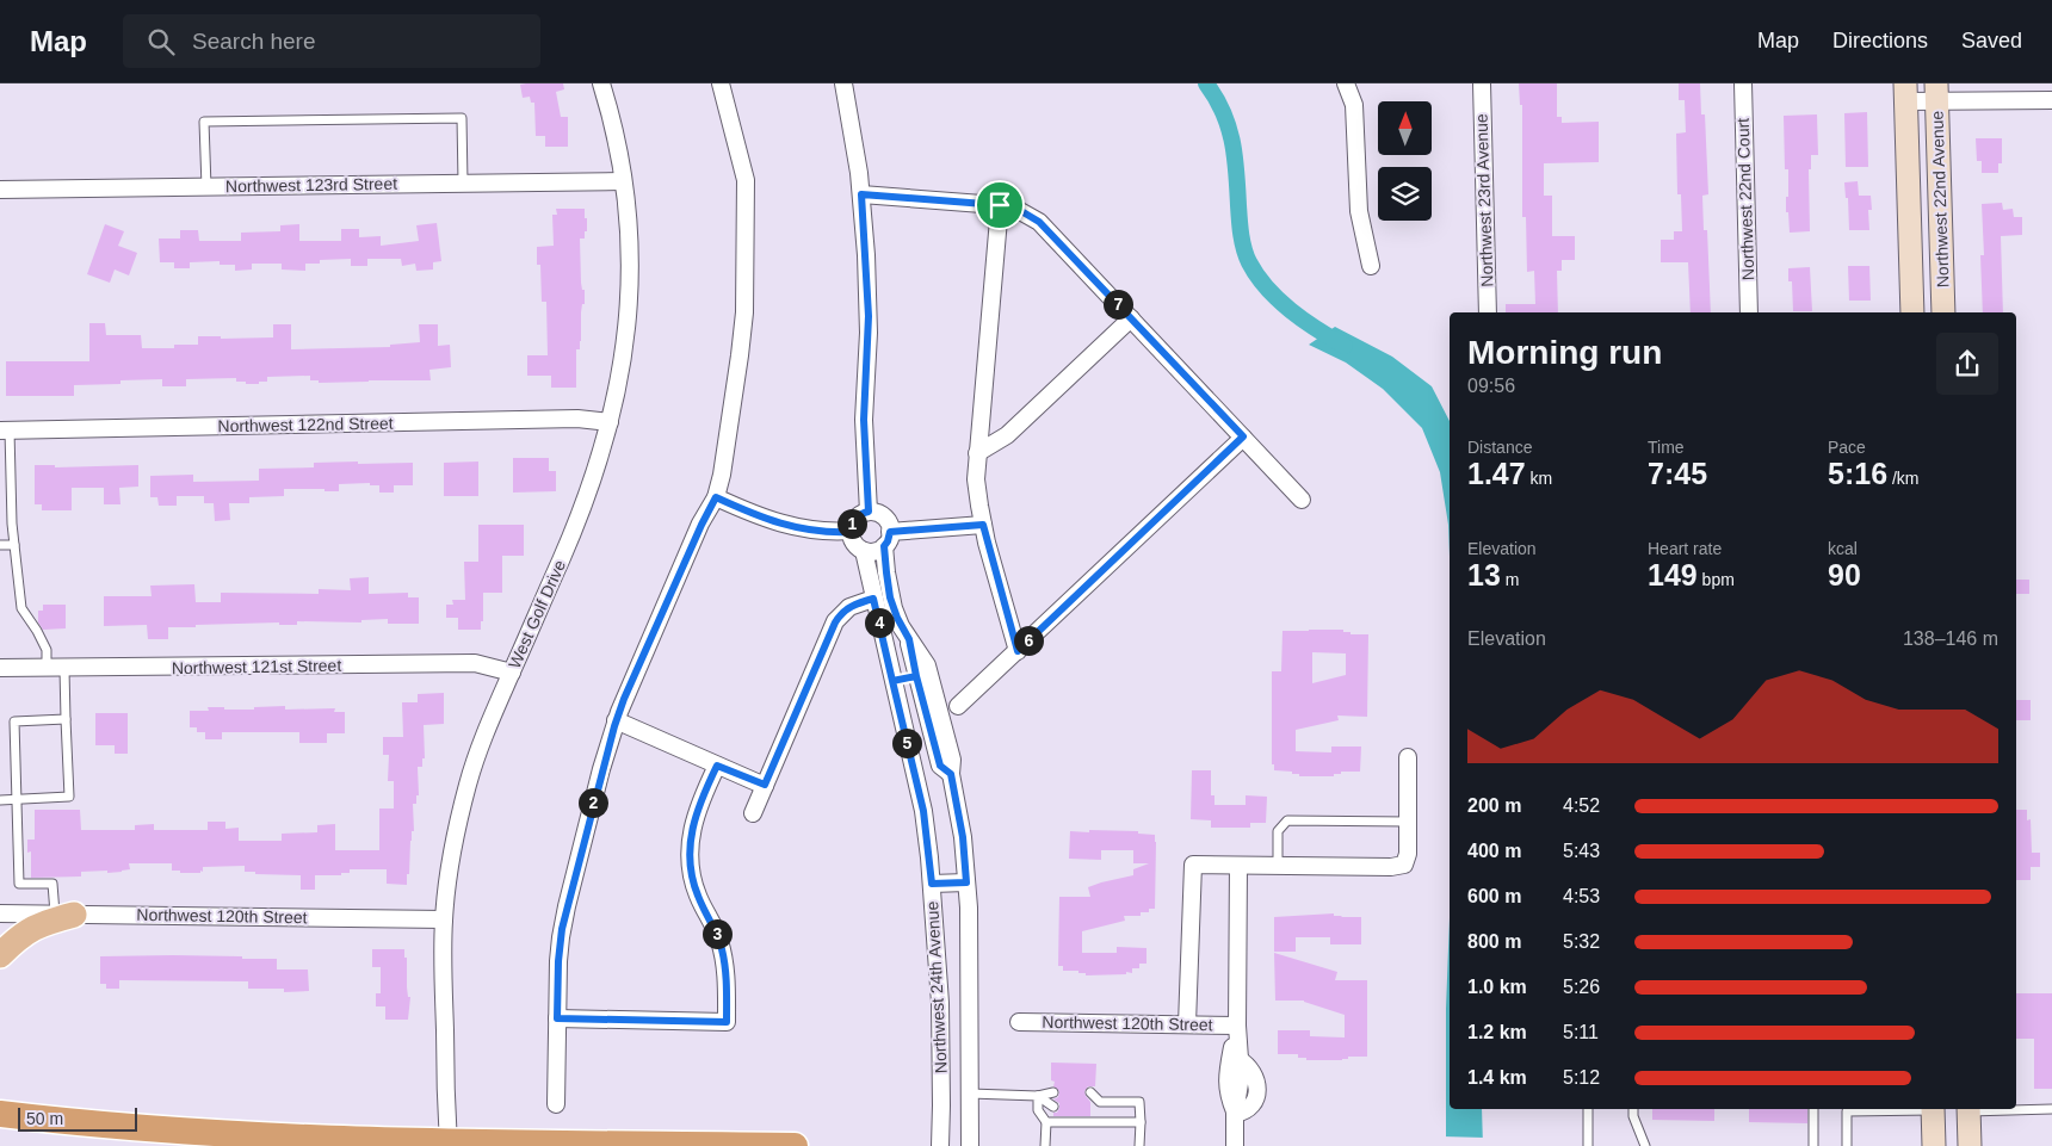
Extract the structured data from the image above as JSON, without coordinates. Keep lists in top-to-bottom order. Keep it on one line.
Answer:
{"streets":{"main road":["Northwest 22nd Avenue"],"street":["Northwest 123rd Street","Northwest 22nd Court","Northwest 23rd Avenue","Northwest 122nd Street","West Golf Drive","Northwest 121st Street","Northwest 120th Street","Northwest 24th Avenue"]},"crossings":[["Northwest 123rd Street","West Golf Drive"],["Northwest 122nd Street","West Golf Drive"],["West Golf Drive","Northwest 121st Street"],["West Golf Drive","Northwest 120th Street"]],"scale_bar":"50 m","north":"top","page":{"header":"Map","search":"Search here","nav":["Map","Directions","Saved"],"pins":["7","1","4","6","5","2","3"],"heading":["Morning run","09:56"],"stats":[["Distance","1.47 km"],["Time","7:45"],["Pace","5:16 /km"],["Elevation","13 m"],["Heart rate","149 bpm"],["kcal","90"]],"chart":["Elevation","138–146 m"],"list":[{"name":"200 m","note":"4:52"},{"name":"400 m","note":"5:43"},{"name":"600 m","note":"4:53"},{"name":"800 m","note":"5:32"},{"name":"1.0 km","note":"5:26"},{"name":"1.2 km","note":"5:11"},{"name":"1.4 km","note":"5:12"}],"scale":"50 m"}}
